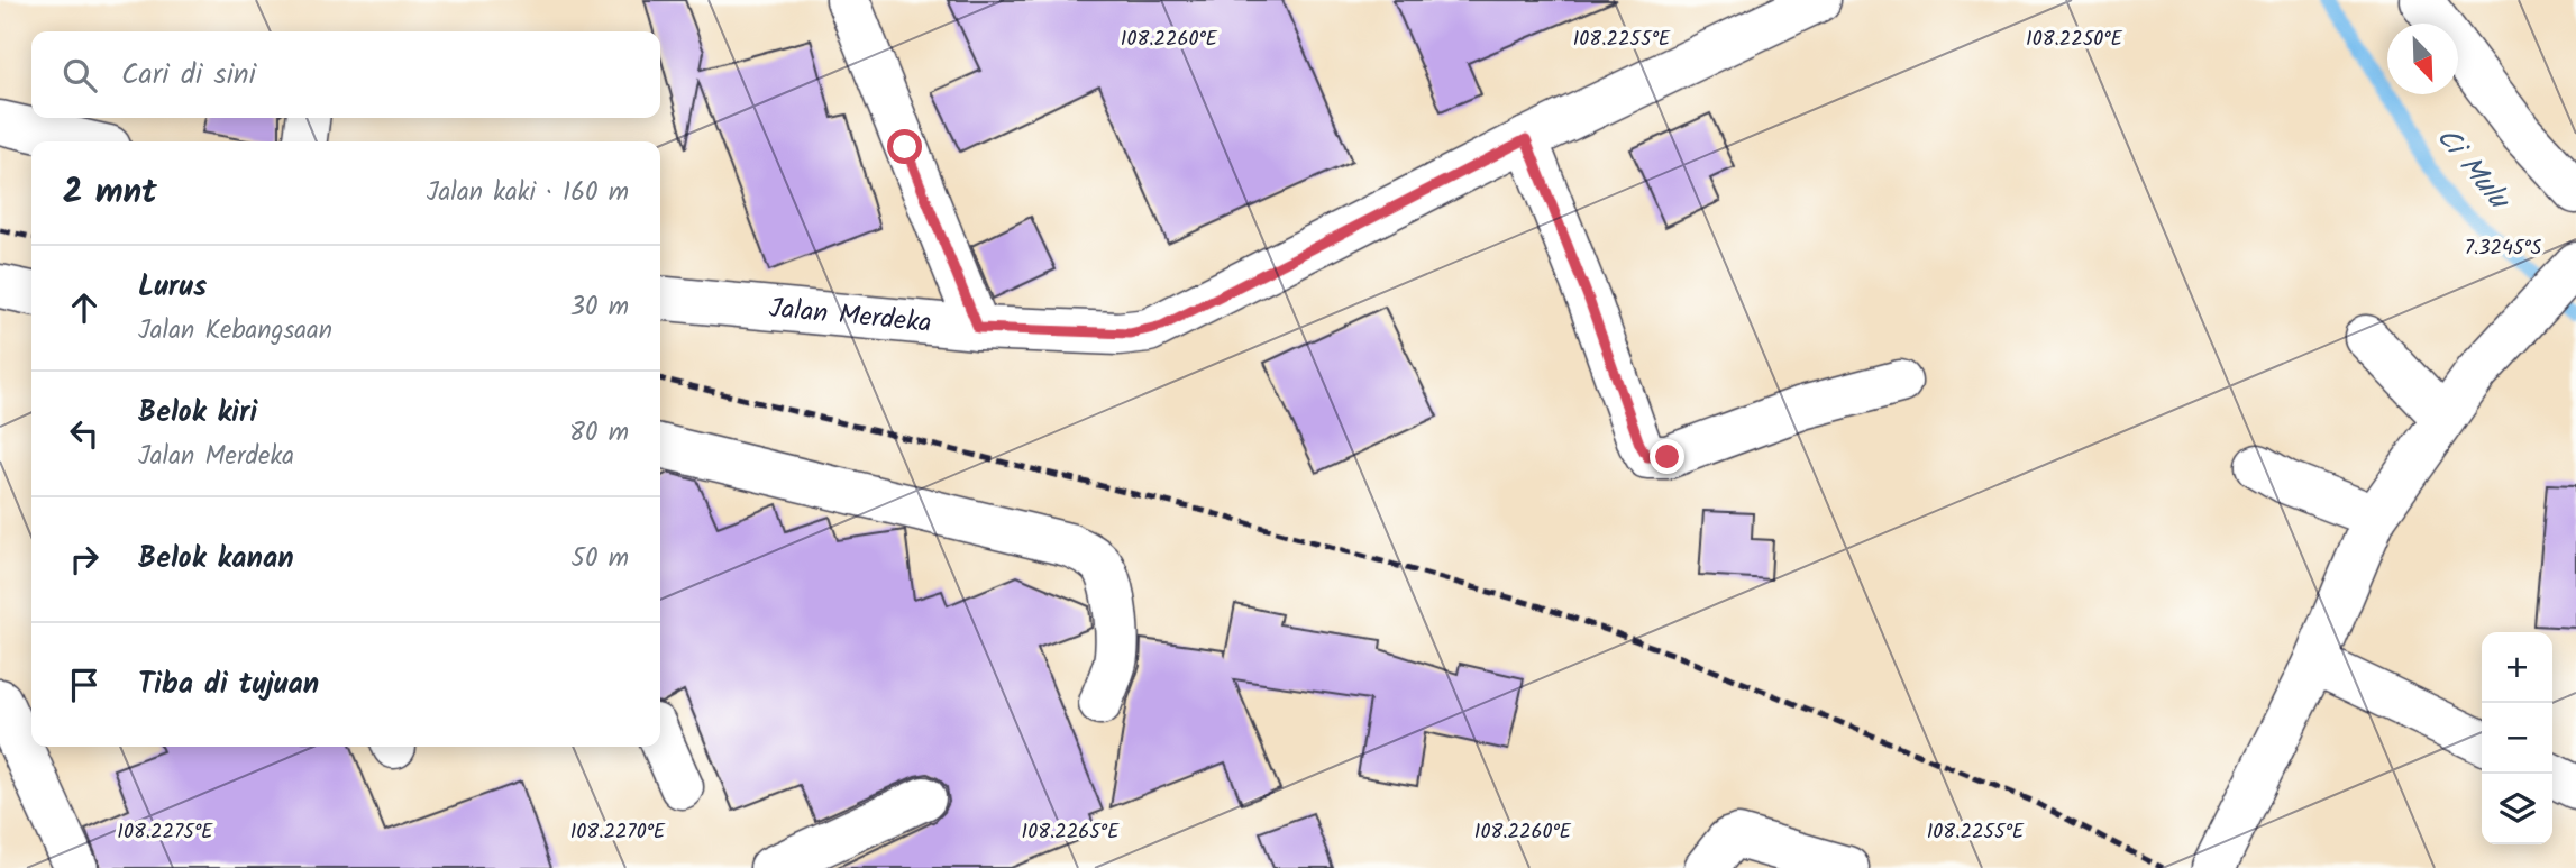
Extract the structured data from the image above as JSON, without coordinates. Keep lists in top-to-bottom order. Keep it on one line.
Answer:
{"streets":{"street":["Jalan Merdeka"]},"water":["Ci Mulu"],"north":"bottom right","page":{"search":"Cari di sini","heading":["2 mnt","Jalan kaki · 160 m"],"list":[["Lurus","Jalan Kebangsaan","30 m"],["Belok kiri","Jalan Merdeka","80 m"],["Belok kanan","50 m"],"Tiba di tujuan"],"map_buttons":["+","−"]},"coordinates":["108.2260°E","108.2255°E","108.2250°E","7.3245°S","108.2275°E","108.2270°E","108.2265°E"]}
